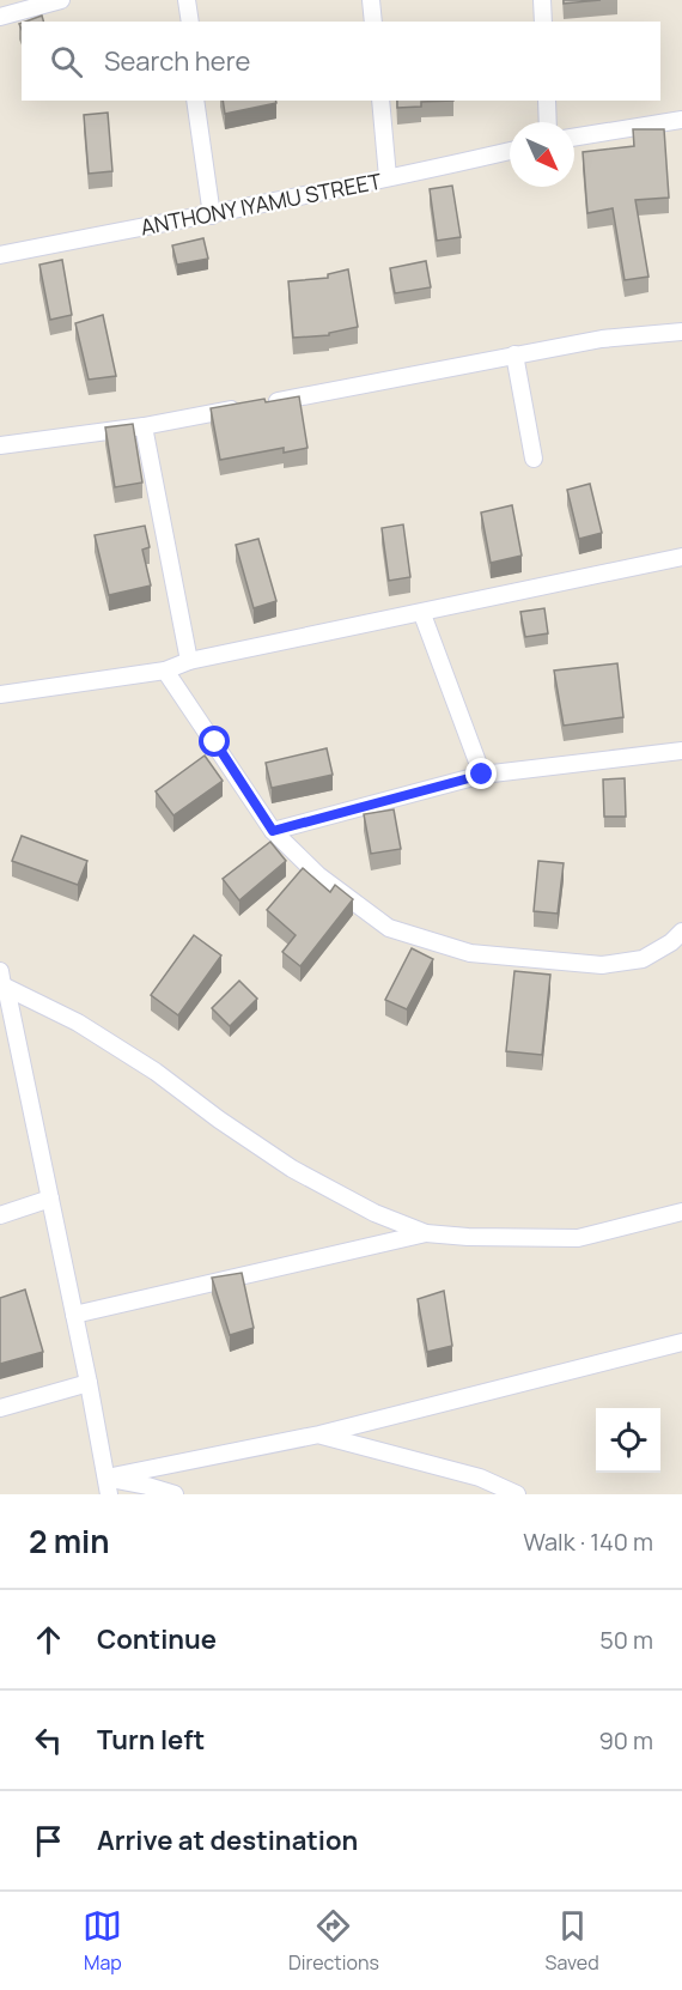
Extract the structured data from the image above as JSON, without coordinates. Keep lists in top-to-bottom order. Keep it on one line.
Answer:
{"streets":{"street":["ANTHONY IYAMU STREET"]},"north":"bottom right","page":{"search":"Search here","heading":["2 min","Walk · 140 m"],"list":[["Continue","50 m"],["Turn left","90 m"],"Arrive at destination"],"nav":["Map","Directions","Saved"]}}
